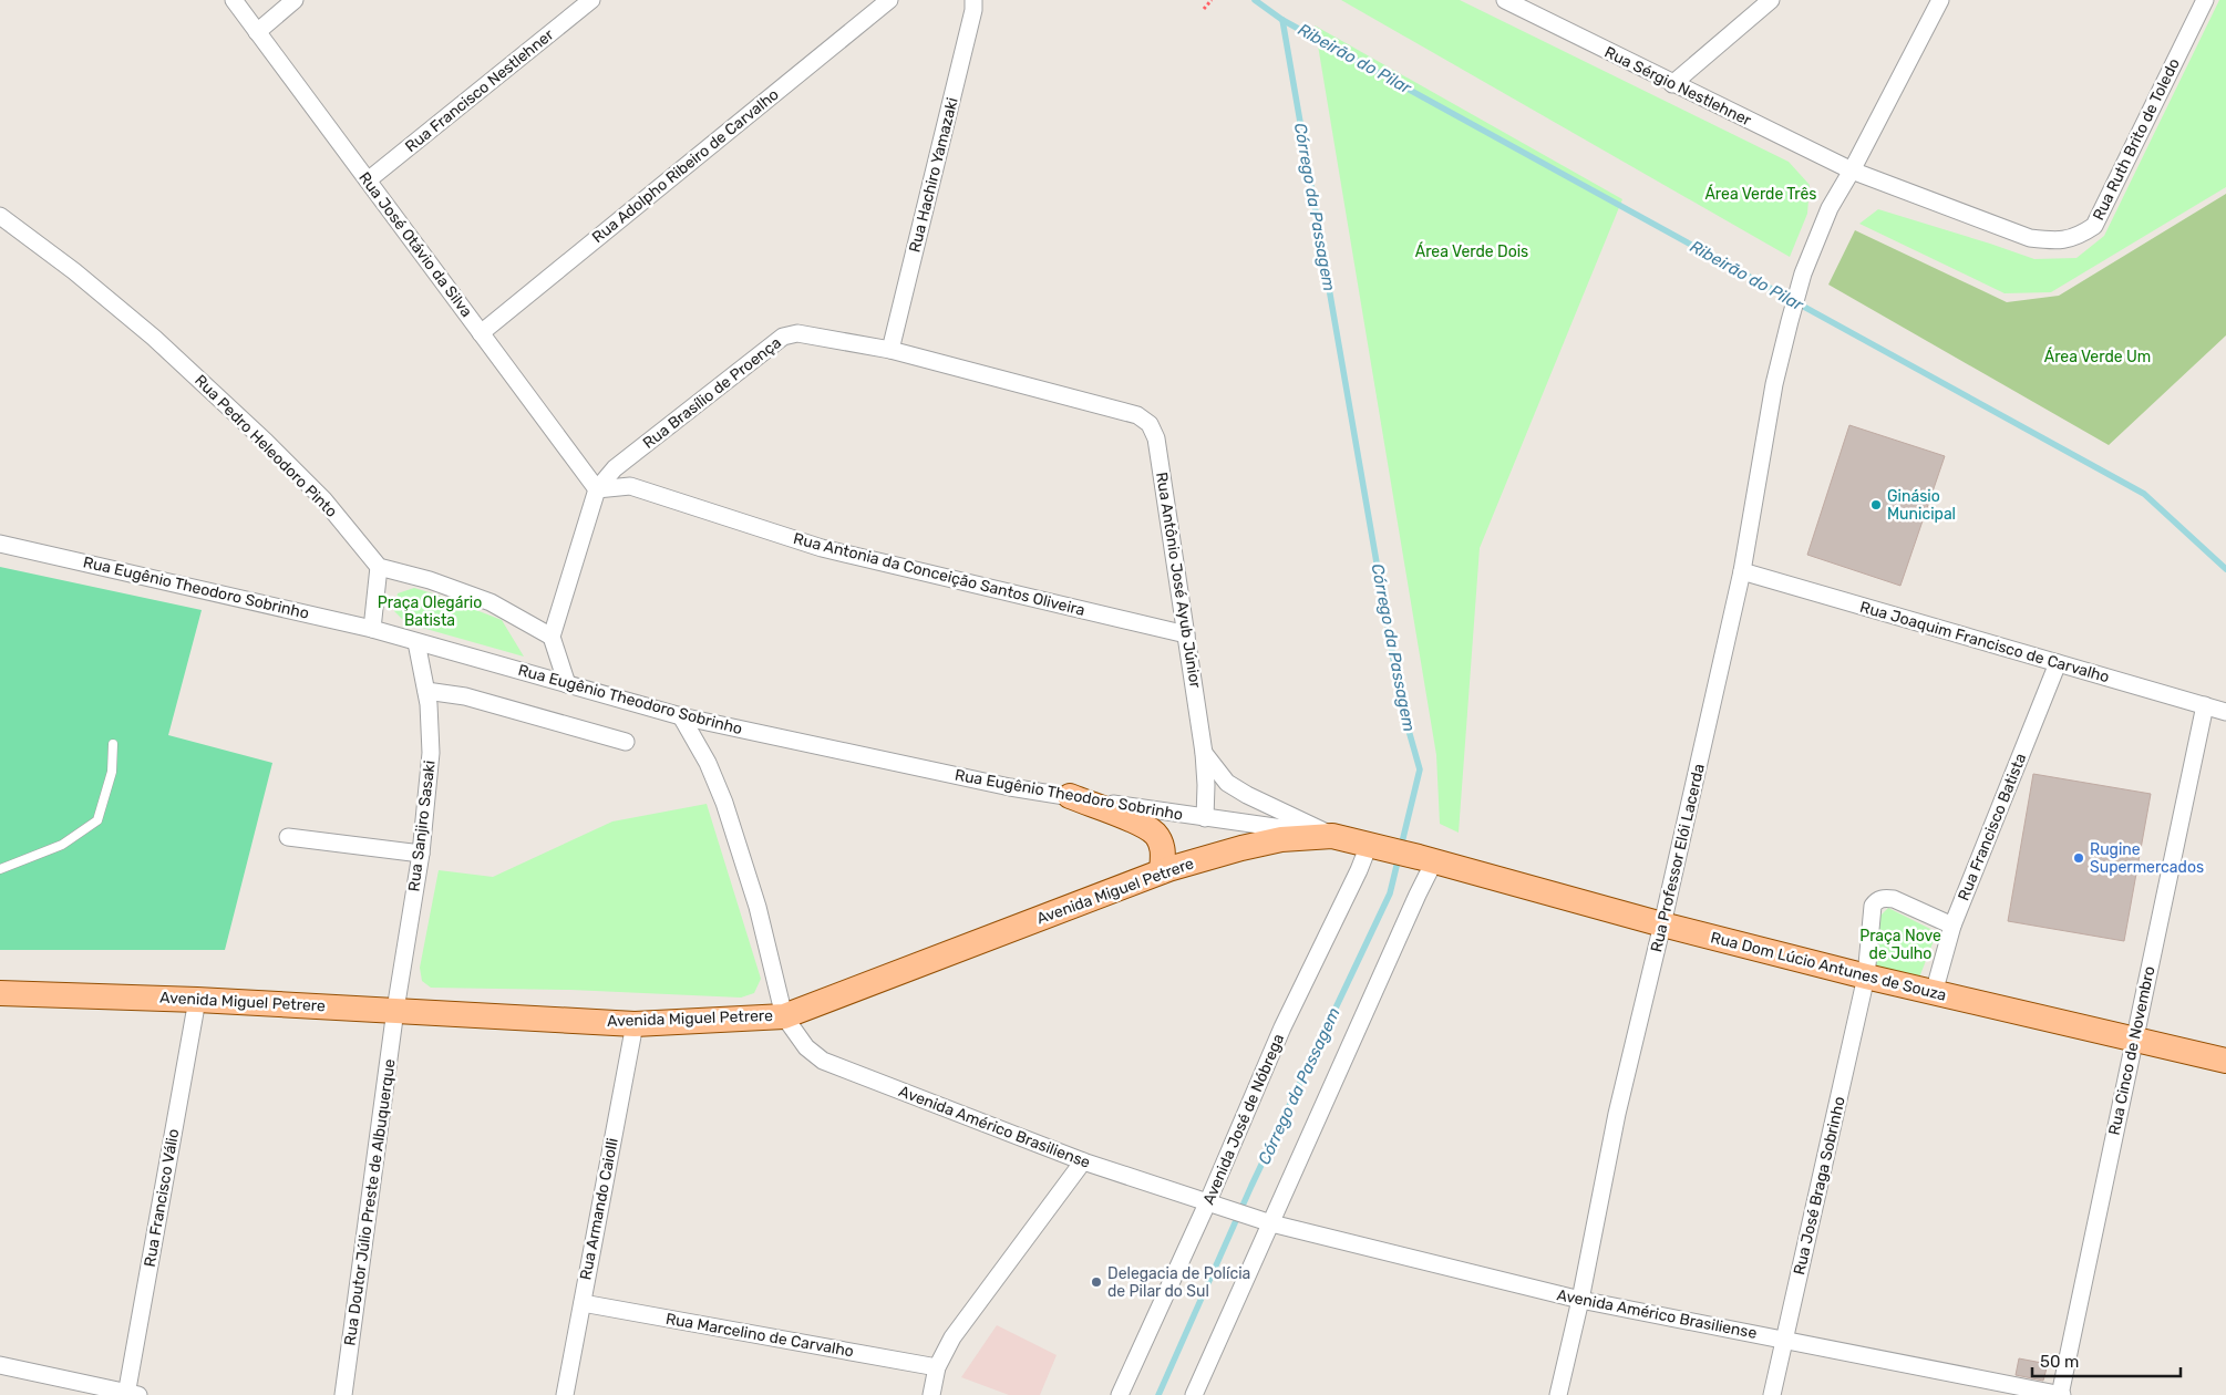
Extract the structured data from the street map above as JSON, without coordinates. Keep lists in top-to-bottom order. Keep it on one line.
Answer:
{"streets":{"main road":["Avenida Miguel Petrere","Rua Dom Lúcio Antunes de Souza"],"street":["Rua Sérgio Nestlehner","Rua Francisco Nestlehner","Rua Ruth Brito de Toledo","Rua Adolpho Ribeiro de Carvalho","Rua Hachiro Yamazaki","Rua José Otávio da Silva","Rua Brasílio de Proença","Rua Pedro Heleodoro Pinto","Rua Antonia da Conceição Santos Oliveira","Rua Antônio José Ayub Júnior","Rua Eugênio Theodoro Sobrinho","Rua Joaquim Francisco de Carvalho","Rua Sanjiro Sasaki","Rua Francisco Batista","Rua Professor Elói Lacerda","Rua Cinco de Novembro","Avenida José de Nóbrega","Avenida Américo Brasiliense","Rua José Braga Sobrinho","Rua Francisco Válio","Rua Doutor Júlio Preste de Albuquerque","Rua Armando Caiolli","Rua Marcelino de Carvalho"]},"crossings":[["Rua Sérgio Nestlehner","Rua Ruth Brito de Toledo"],["Rua Sérgio Nestlehner","Rua Professor Elói Lacerda"],["Rua Francisco Nestlehner","Rua José Otávio da Silva"],["Rua Ruth Brito de Toledo","Rua Professor Elói Lacerda"],["Rua Adolpho Ribeiro de Carvalho","Rua José Otávio da Silva"],["Rua Hachiro Yamazaki","Rua Brasílio de Proença"],["Rua José Otávio da Silva","Rua Brasílio de Proença"],["Rua José Otávio da Silva","Rua Antonia da Conceição Santos Oliveira"],["Rua Brasílio de Proença","Rua Antonia da Conceição Santos Oliveira"],["Rua Brasílio de Proença","Rua Antônio José Ayub Júnior"],["Rua Antonia da Conceição Santos Oliveira","Rua Antônio José Ayub Júnior"],["Rua Antônio José Ayub Júnior","Rua Eugênio Theodoro Sobrinho"],["Rua Antônio José Ayub Júnior","Avenida Miguel Petrere"],["Rua Eugênio Theodoro Sobrinho","Rua Sanjiro Sasaki"],["Rua Eugênio Theodoro Sobrinho","Avenida Miguel Petrere"],["Rua Joaquim Francisco de Carvalho","Rua Francisco Batista"],["Rua Joaquim Francisco de Carvalho","Rua Professor Elói Lacerda"],["Rua Joaquim Francisco de Carvalho","Rua Cinco de Novembro"],["Rua Sanjiro Sasaki","Avenida Miguel Petrere"],["Rua Sanjiro Sasaki","Rua Doutor Júlio Preste de Albuquerque"],["Rua Francisco Batista","Rua Dom Lúcio Antunes de Souza"],["Rua Professor Elói Lacerda","Rua Dom Lúcio Antunes de Souza"],["Rua Professor Elói Lacerda","Avenida Américo Brasiliense"],["Avenida Miguel Petrere","Rua Dom Lúcio Antunes de Souza"],["Avenida Miguel Petrere","Avenida José de Nóbrega"],["Avenida Miguel Petrere","Avenida Américo Brasiliense"],["Avenida Miguel Petrere","Rua Francisco Válio"],["Avenida Miguel Petrere","Rua Doutor Júlio Preste de Albuquerque"],["Avenida Miguel Petrere","Rua Armando Caiolli"],["Rua Dom Lúcio Antunes de Souza","Rua Cinco de Novembro"],["Rua Dom Lúcio Antunes de Souza","Rua José Braga Sobrinho"],["Rua Cinco de Novembro","Avenida Américo Brasiliense"],["Avenida José de Nóbrega","Avenida Américo Brasiliense"],["Avenida Américo Brasiliense","Rua José Braga Sobrinho"],["Rua Armando Caiolli","Rua Marcelino de Carvalho"]],"water":["Ribeirão do Pilar","Córrego da Passagem"],"parks":["Área Verde Três","Área Verde Dois","Área Verde Um","Praça Olegário Batista","Praça Nove de Julho"],"places":["Ginásio Municipal","Rugine Supermercados","Delegacia de Polícia de Pilar do Sul"],"scale_bar":"50 m"}
